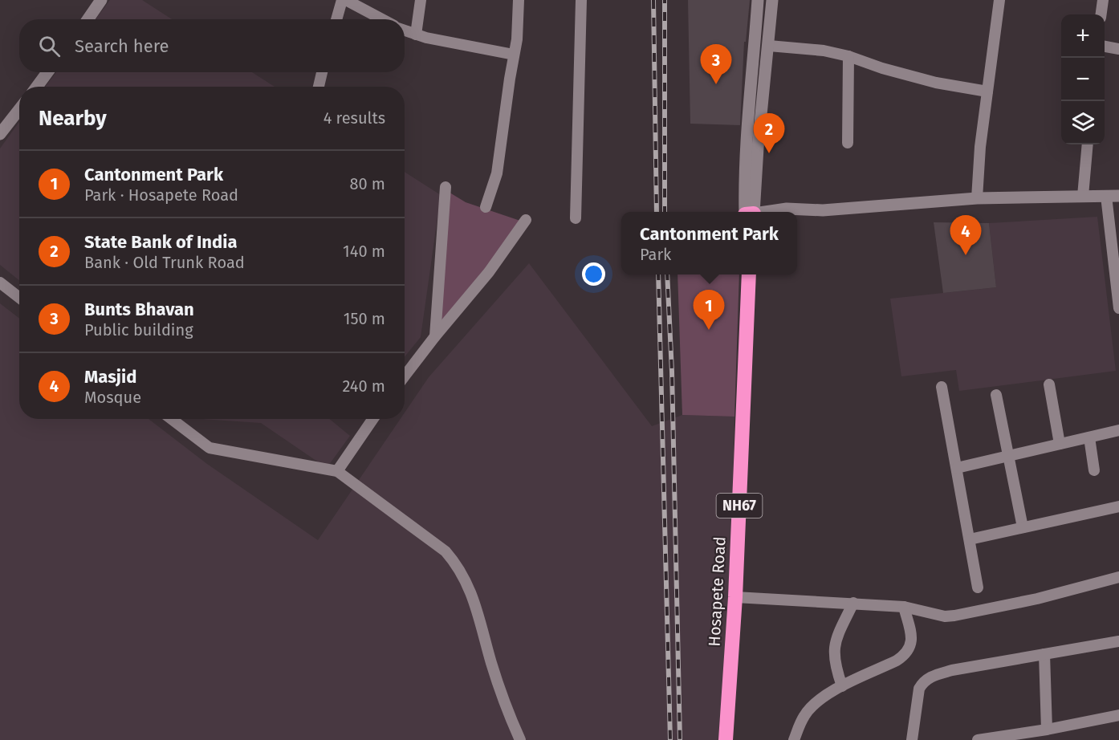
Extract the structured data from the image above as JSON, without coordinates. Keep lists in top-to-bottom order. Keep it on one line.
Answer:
{"streets":{"highway":["NH67","Hosapete Road"]},"page":{"map_buttons":["+","−"],"search":"Search here","pins":["3","2","4","1"],"heading":["Nearby","4 results"],"list":[{"mark":"1","name":"Cantonment Park","note":"Park · Hosapete Road","value":"80 m"},{"mark":"2","name":"State Bank of India","note":"Bank · Old Trunk Road","value":"140 m"},{"mark":"3","name":"Bunts Bhavan","note":"Public building","value":"150 m"},{"mark":"4","name":"Masjid","note":"Mosque","value":"240 m"}],"popup":["Cantonment Park","Park"]}}
